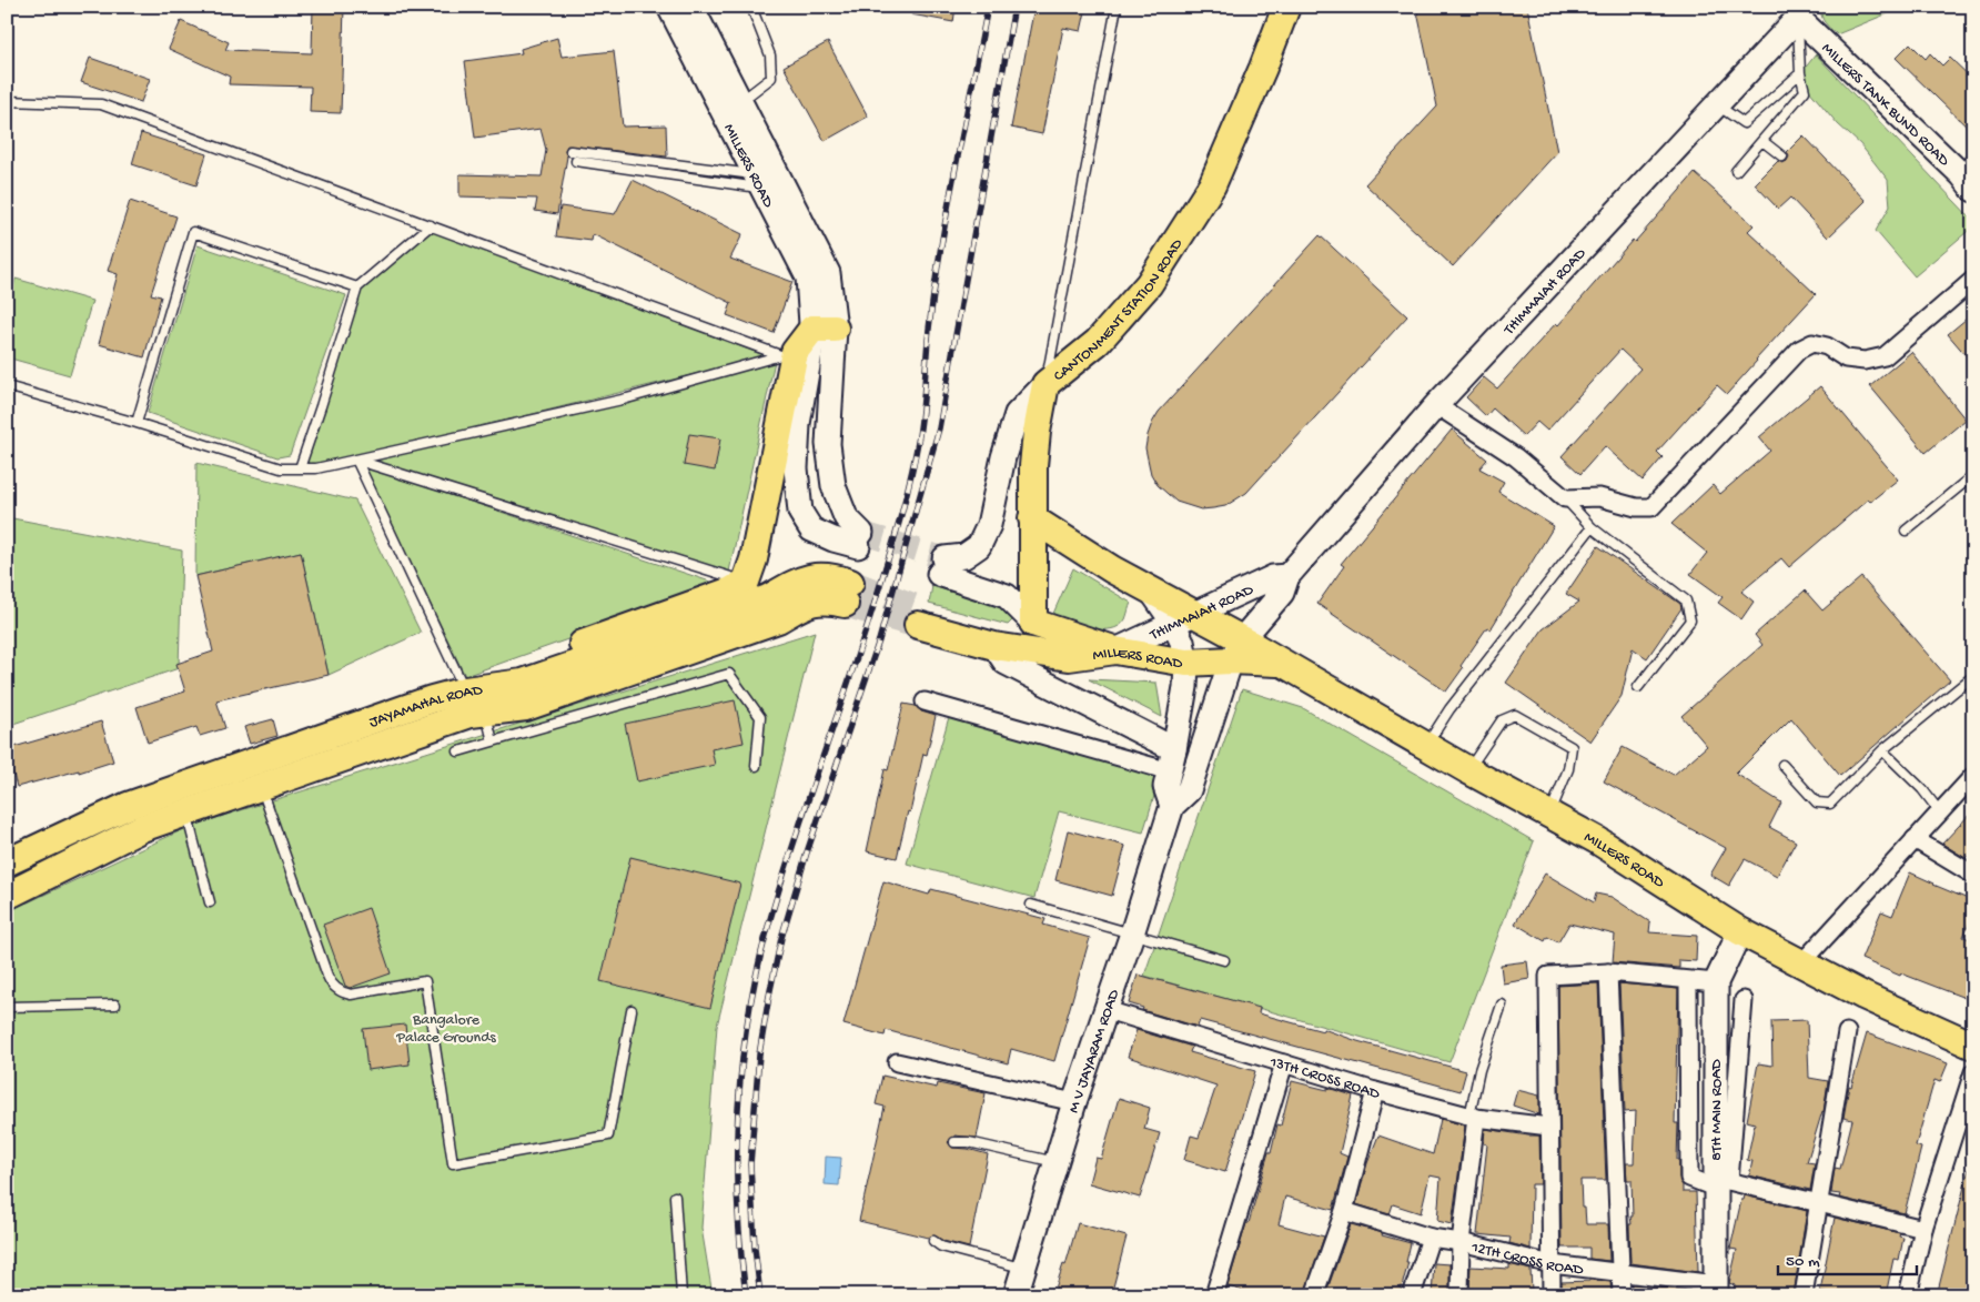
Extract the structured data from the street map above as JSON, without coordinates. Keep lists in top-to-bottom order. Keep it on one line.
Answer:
{"streets":{"main road":["MILLERS ROAD","CANTONMENT STATION ROAD","JAYAMAHAL ROAD"],"street":["MILLERS TANK BUND ROAD","THIMMAIAH ROAD","M V JAYARAM ROAD","13TH CROSS ROAD","8TH MAIN ROAD","12TH CROSS ROAD"]},"crossings":[["MILLERS TANK BUND ROAD","THIMMAIAH ROAD"],["MILLERS ROAD","THIMMAIAH ROAD"],["MILLERS ROAD","M V JAYARAM ROAD"],["MILLERS ROAD","8TH MAIN ROAD"],["THIMMAIAH ROAD","M V JAYARAM ROAD"],["M V JAYARAM ROAD","13TH CROSS ROAD"],["8TH MAIN ROAD","12TH CROSS ROAD"]],"parks":["Bangalore Palace Grounds"],"scale_bar":"50 m"}
